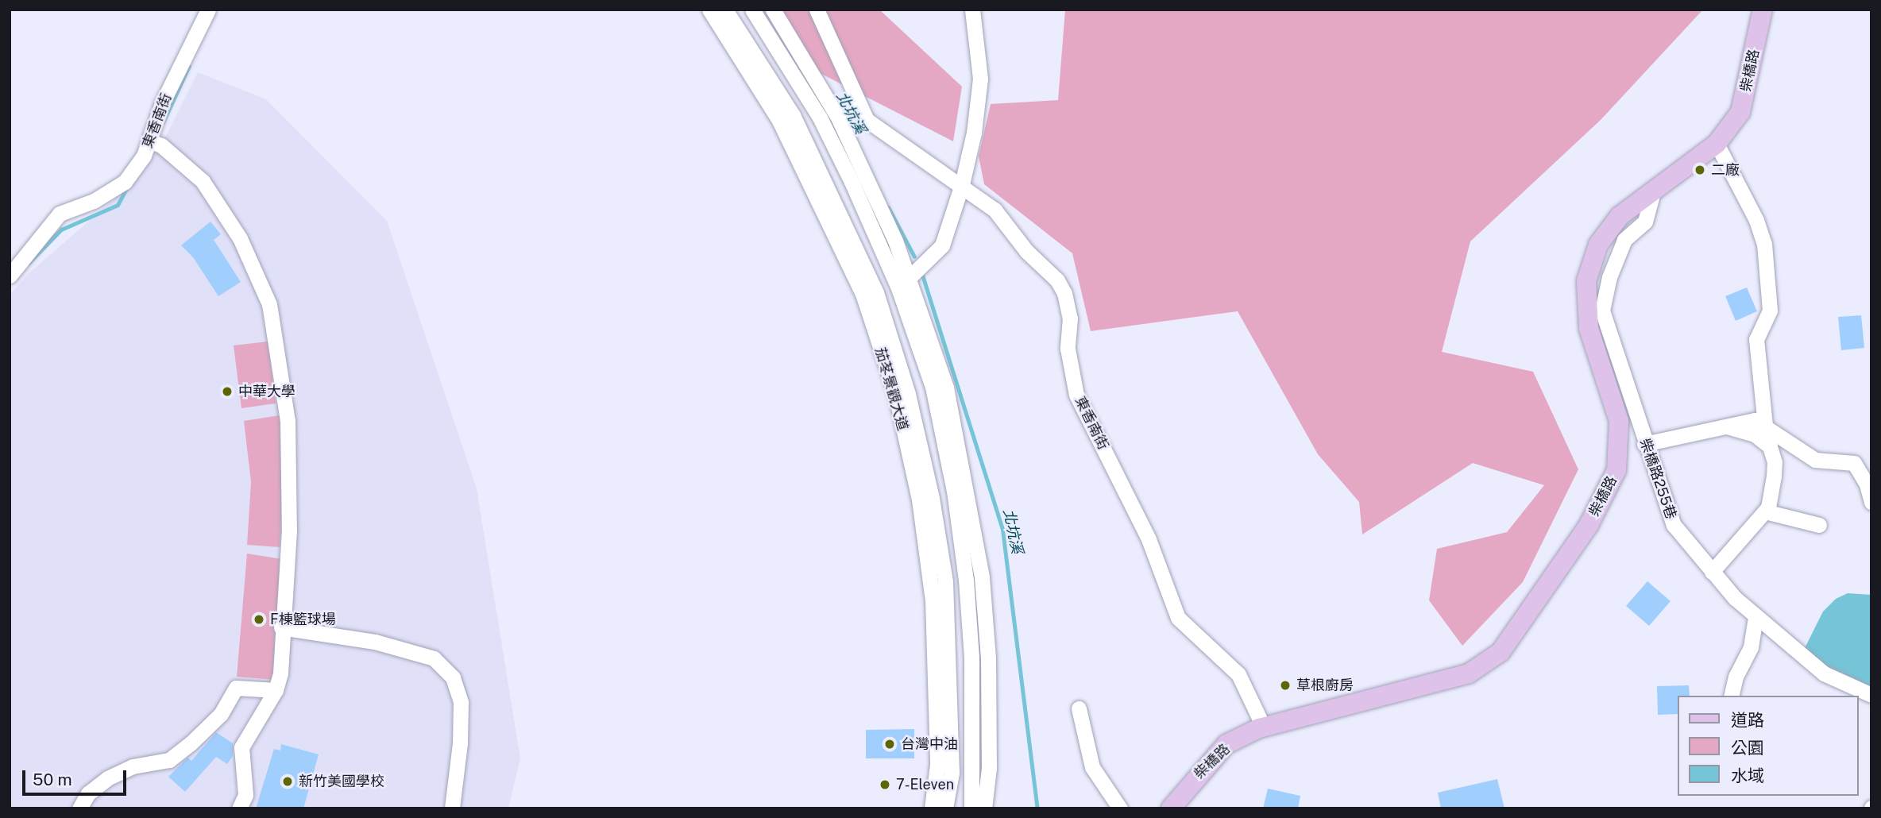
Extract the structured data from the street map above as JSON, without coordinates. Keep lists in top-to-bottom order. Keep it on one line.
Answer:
{"streets":{"main road":["柴橋路"],"street":["東香南街","茄苳景觀大道","柴橋路255巷"]},"crossings":[["柴橋路","東香南街"],["柴橋路","柴橋路255巷"]],"water":["北坑溪"],"places":["二廠","中華大學","F棟籃球場","草根廚房","台灣中油","新竹美國學校","7-Eleven"],"legend":["道路","公園","水域"],"scale_bar":"50 m"}
